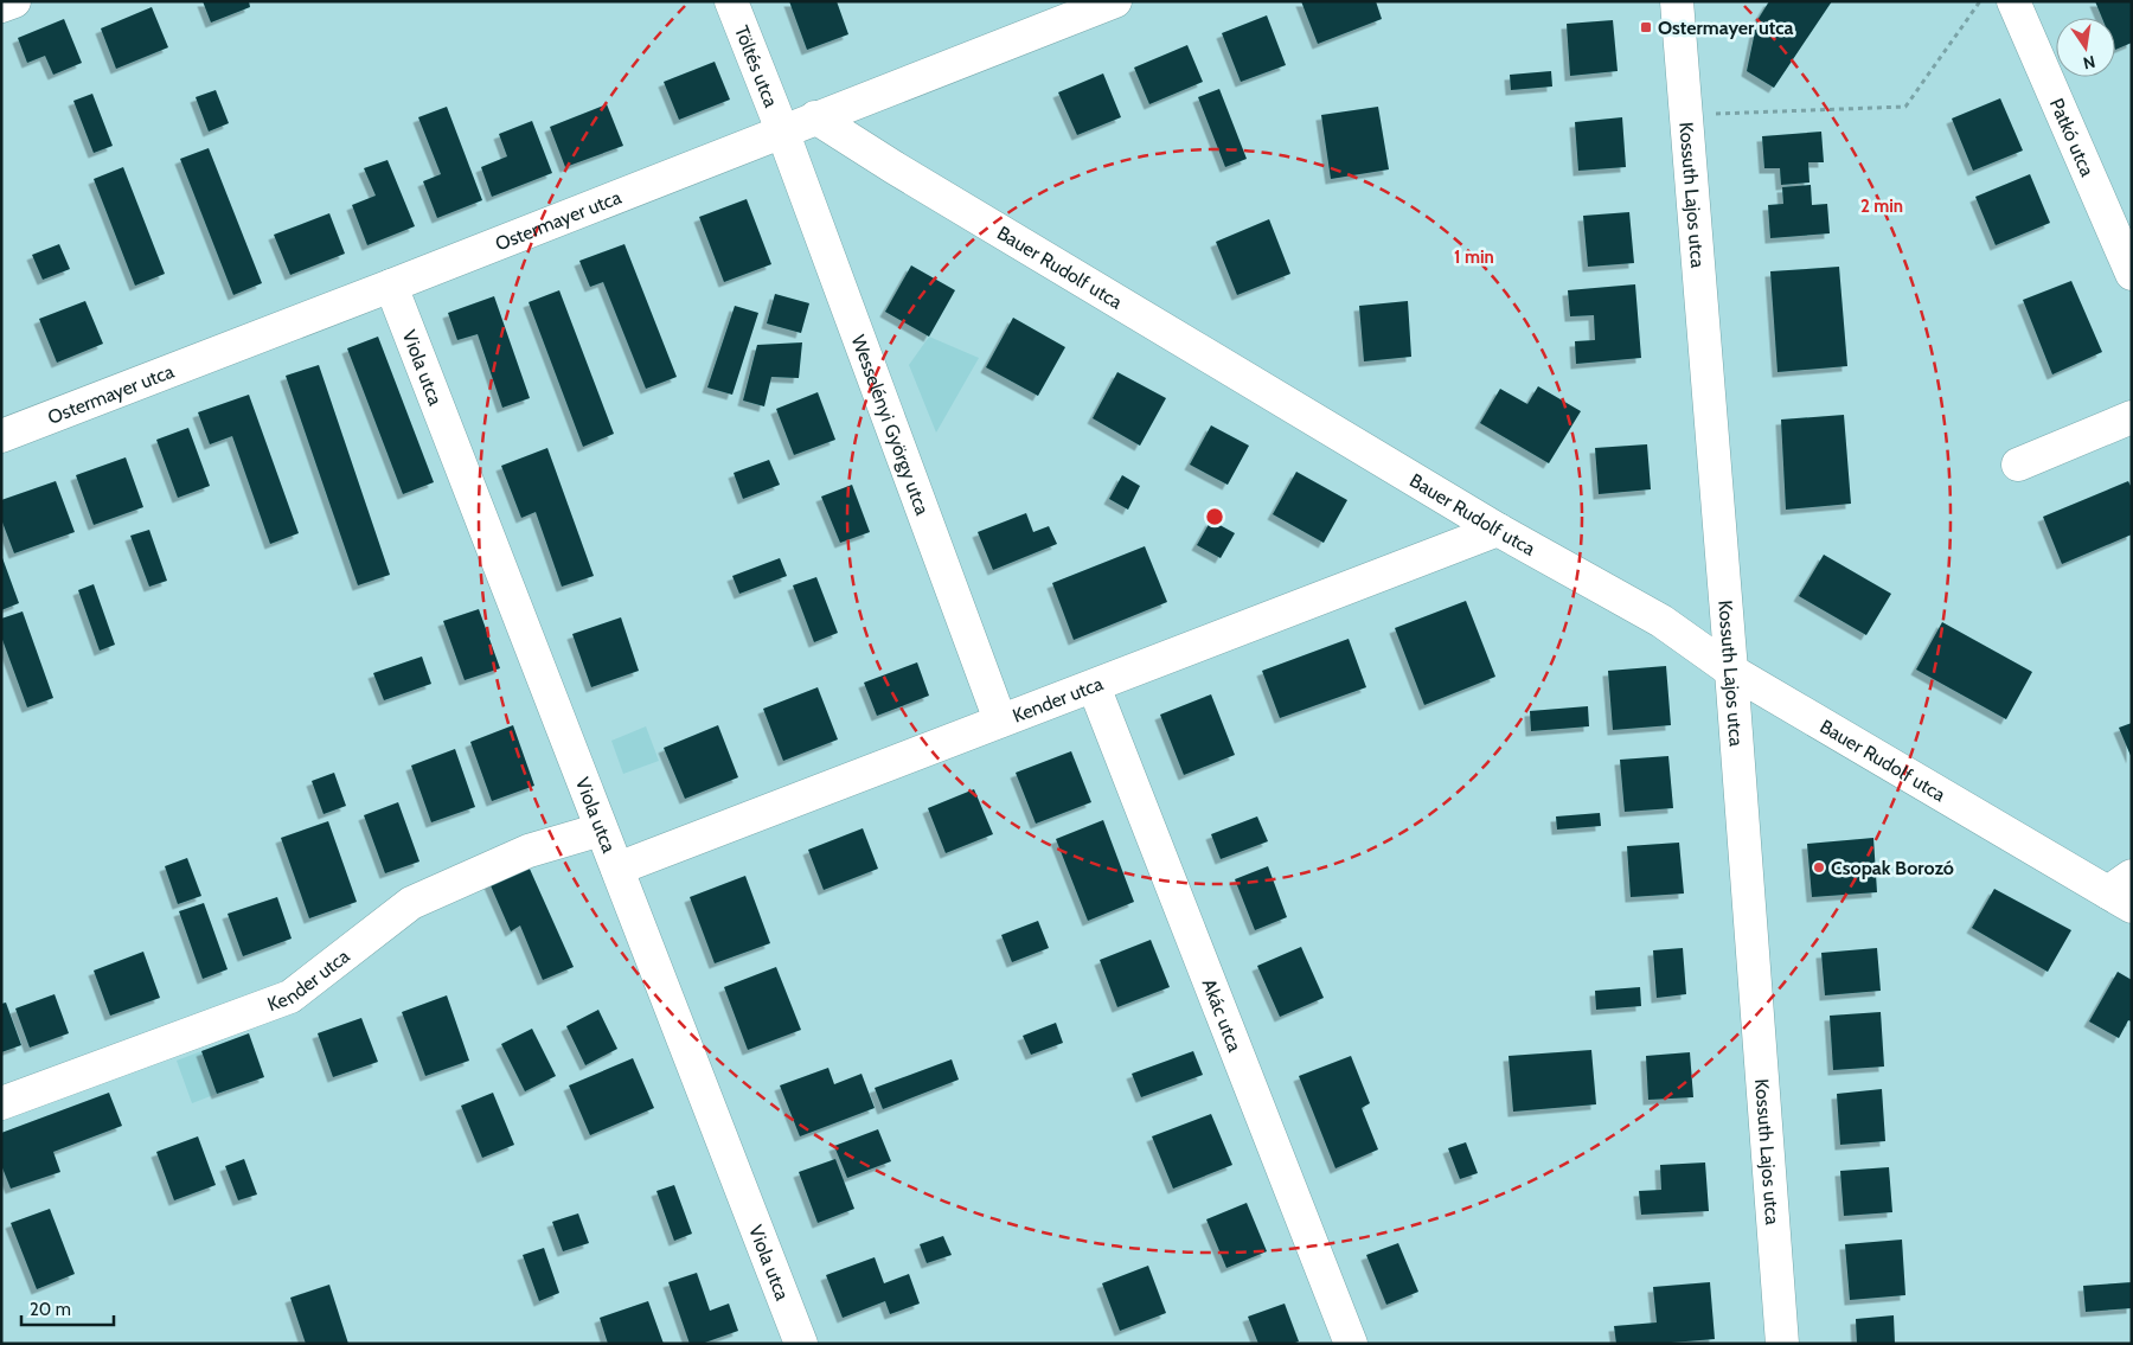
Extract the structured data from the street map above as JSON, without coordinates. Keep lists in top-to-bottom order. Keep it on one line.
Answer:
{"streets":{"street":["Töltés utca","Patkó utca","Kossuth Lajos utca","Ostermayer utca","Bauer Rudolf utca","Viola utca","Wesselényi György utca","Kender utca","Akác utca"]},"crossings":[["Töltés utca","Ostermayer utca"],["Töltés utca","Wesselényi György utca"],["Kossuth Lajos utca","Bauer Rudolf utca"],["Ostermayer utca","Bauer Rudolf utca"],["Ostermayer utca","Viola utca"],["Ostermayer utca","Wesselényi György utca"],["Bauer Rudolf utca","Kender utca"],["Viola utca","Kender utca"],["Wesselényi György utca","Kender utca"],["Kender utca","Akác utca"]],"places":{"transit":["Ostermayer utca"],"other":["Csopak Borozó"]},"scale_bar":"20 m","north":"bottom","rings":["2 min","1 min"]}
